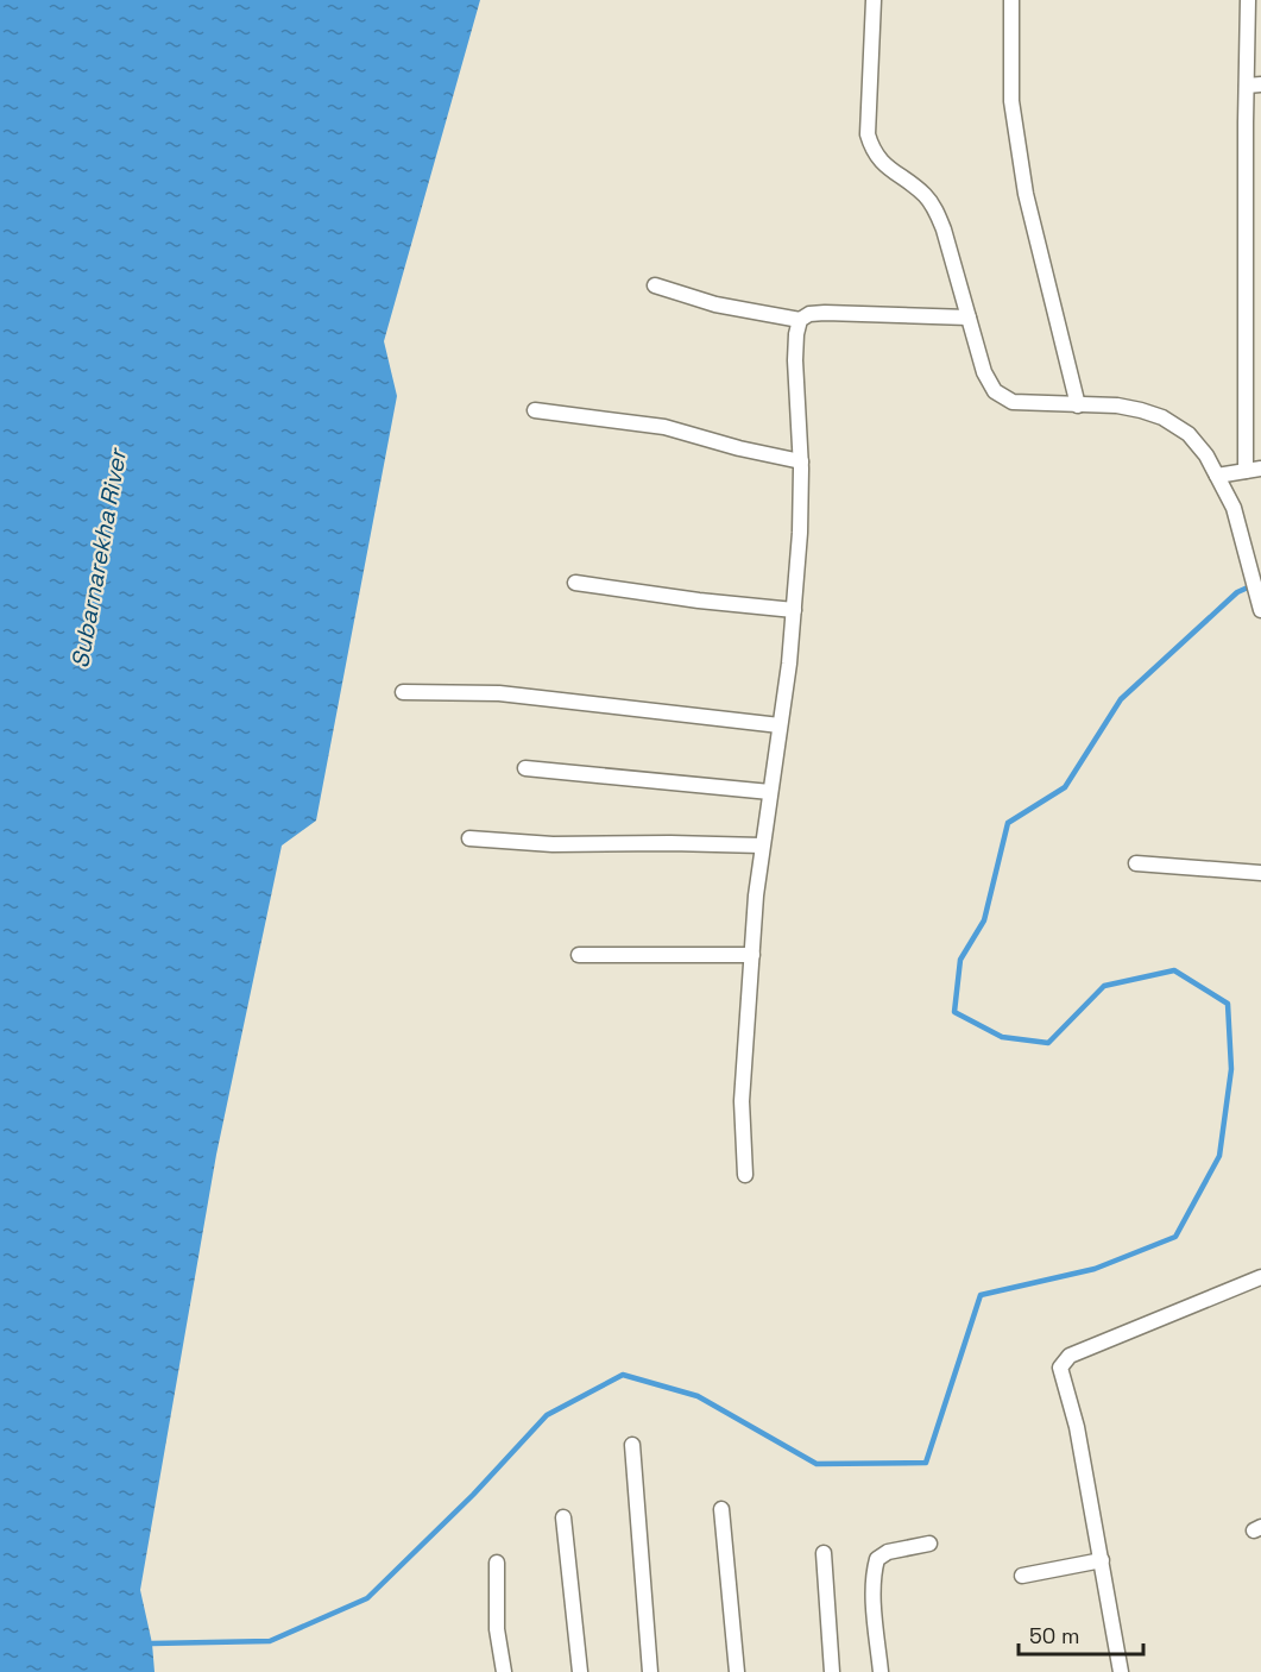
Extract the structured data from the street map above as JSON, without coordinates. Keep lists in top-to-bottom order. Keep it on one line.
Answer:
{"water":["Subarnarekha River"],"scale_bar":"50 m"}
